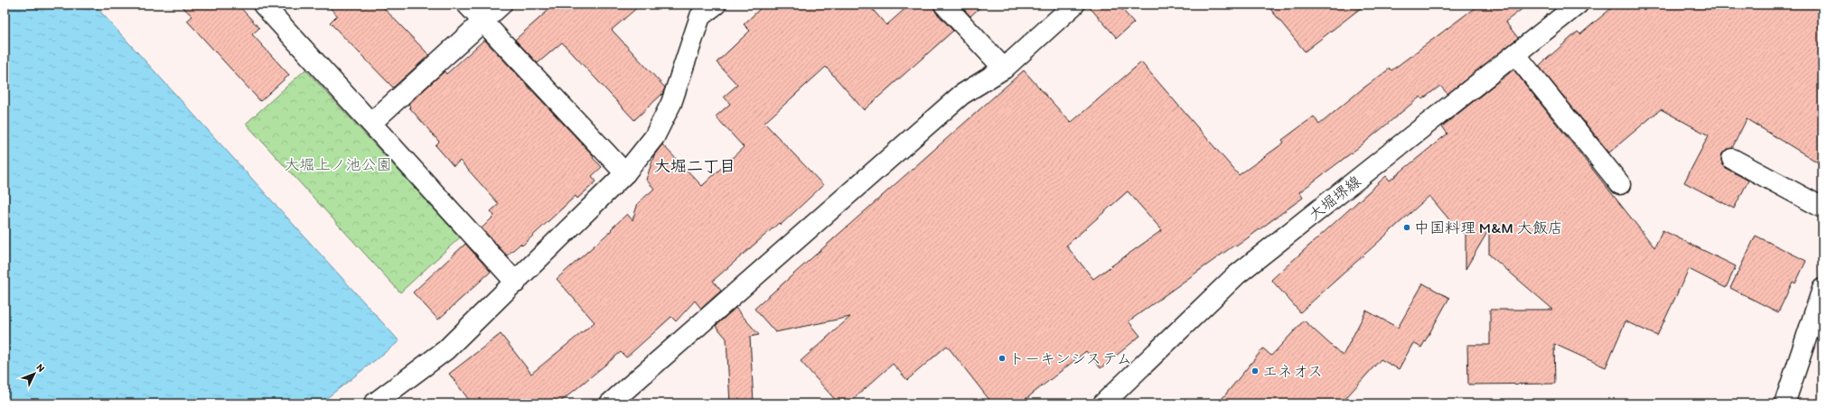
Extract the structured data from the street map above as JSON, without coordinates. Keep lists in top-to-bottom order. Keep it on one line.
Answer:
{"streets":{"street":["大堀堺線"]},"districts":["大堀二丁目"],"parks":["大堀上ノ池公園"],"places":["中国料理 M&M 大飯店","トーキンシステム","エネオス"],"north":"top right"}
